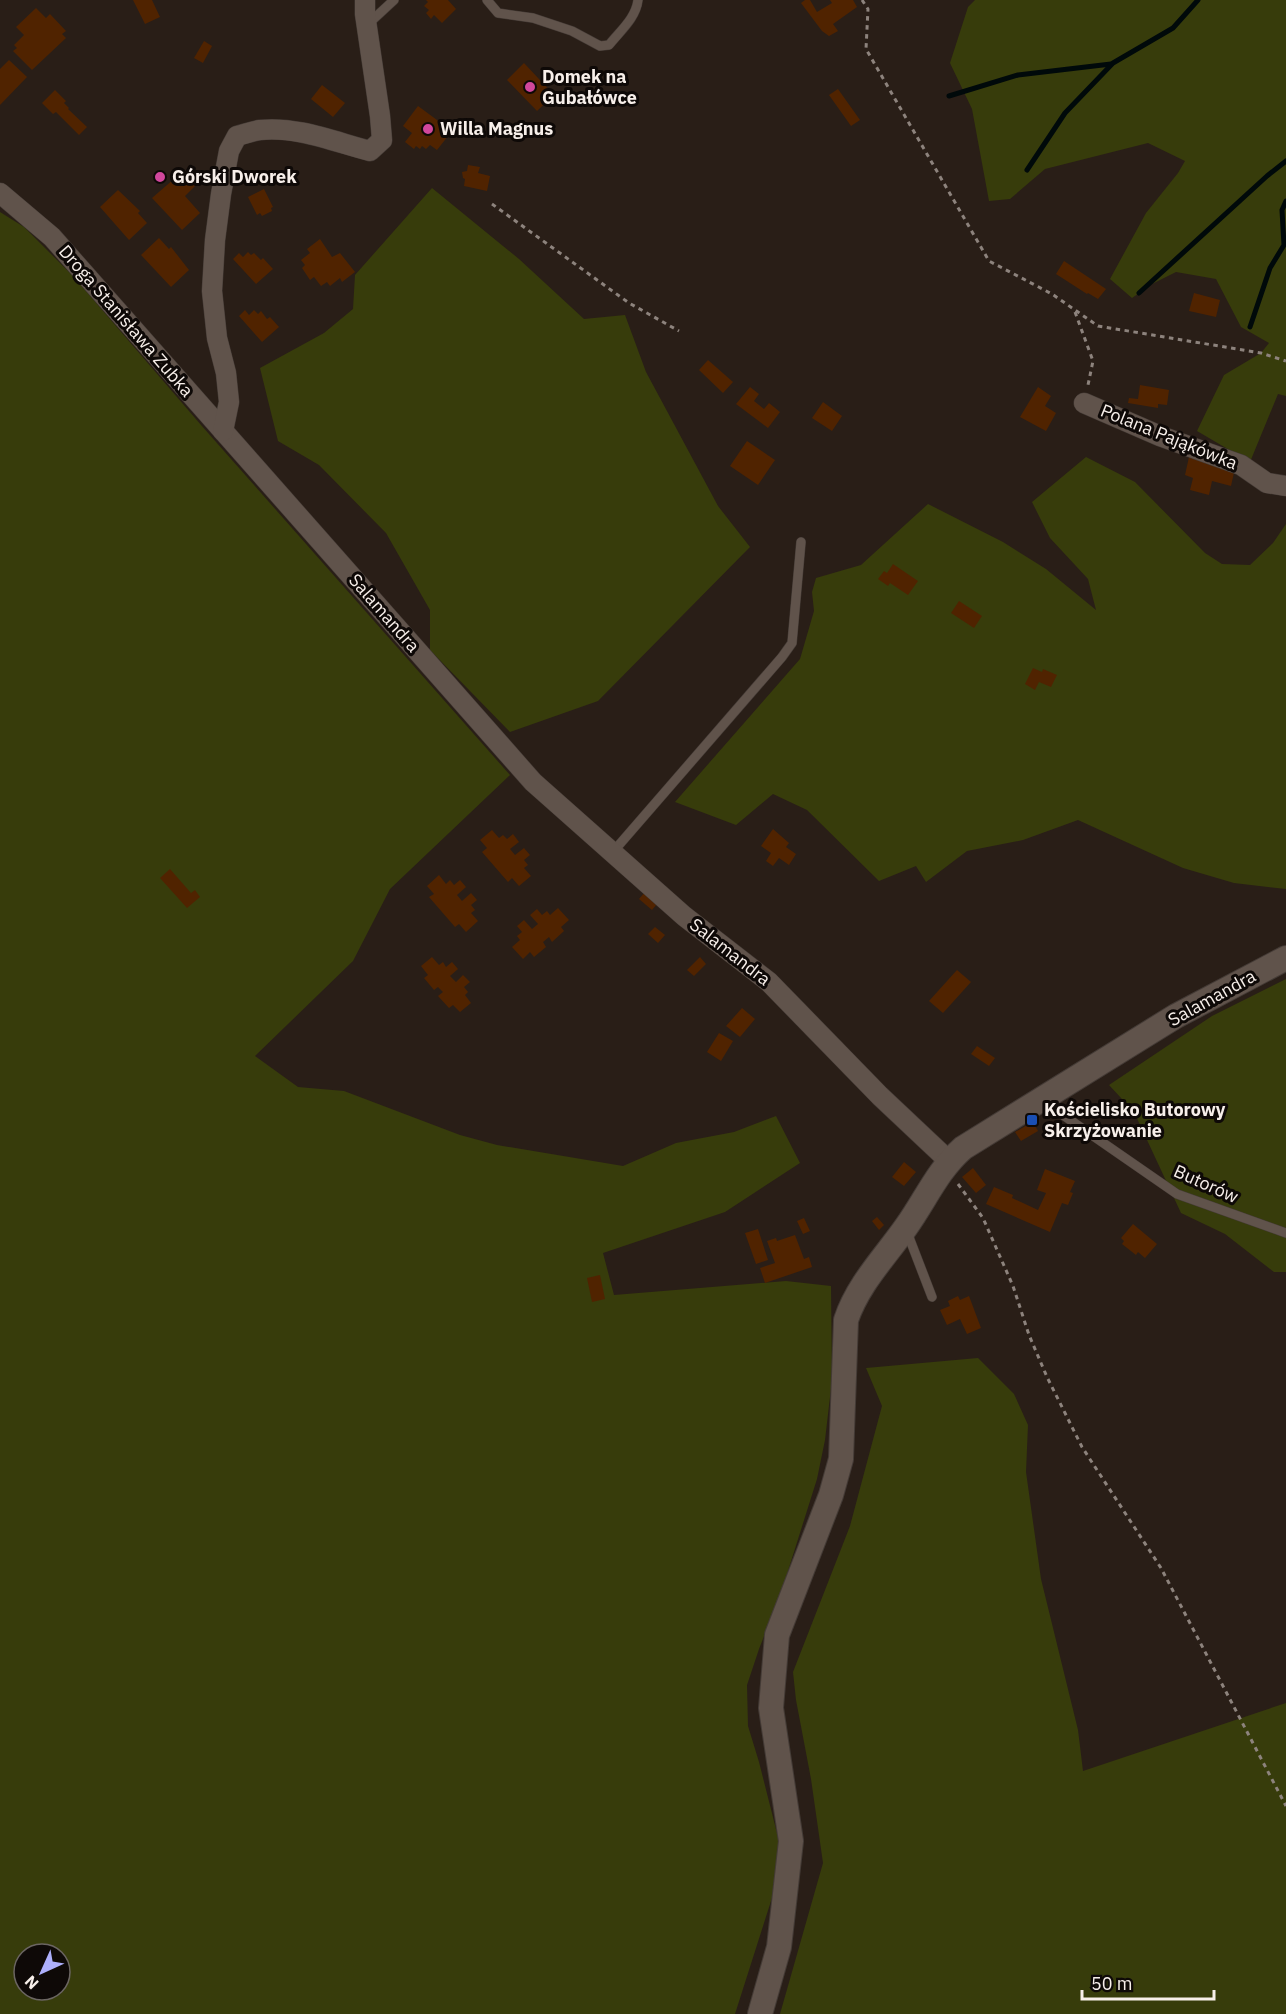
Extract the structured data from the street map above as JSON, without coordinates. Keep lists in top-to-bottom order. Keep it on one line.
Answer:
{"streets":{"street":["Droga Stanisława Zubka","Polana Pająkówka","Salamandra"],"lane":["Butorów"]},"crossings":[["Droga Stanisława Zubka","Salamandra"],["Salamandra","Butorów"]],"places":{"other":["Domek na Gubałówce","Willa Magnus","Górski Dworek"],"transit":["Kościelisko Butorowy Skrzyżowanie"]},"scale_bar":"50 m","north":"bottom left"}
